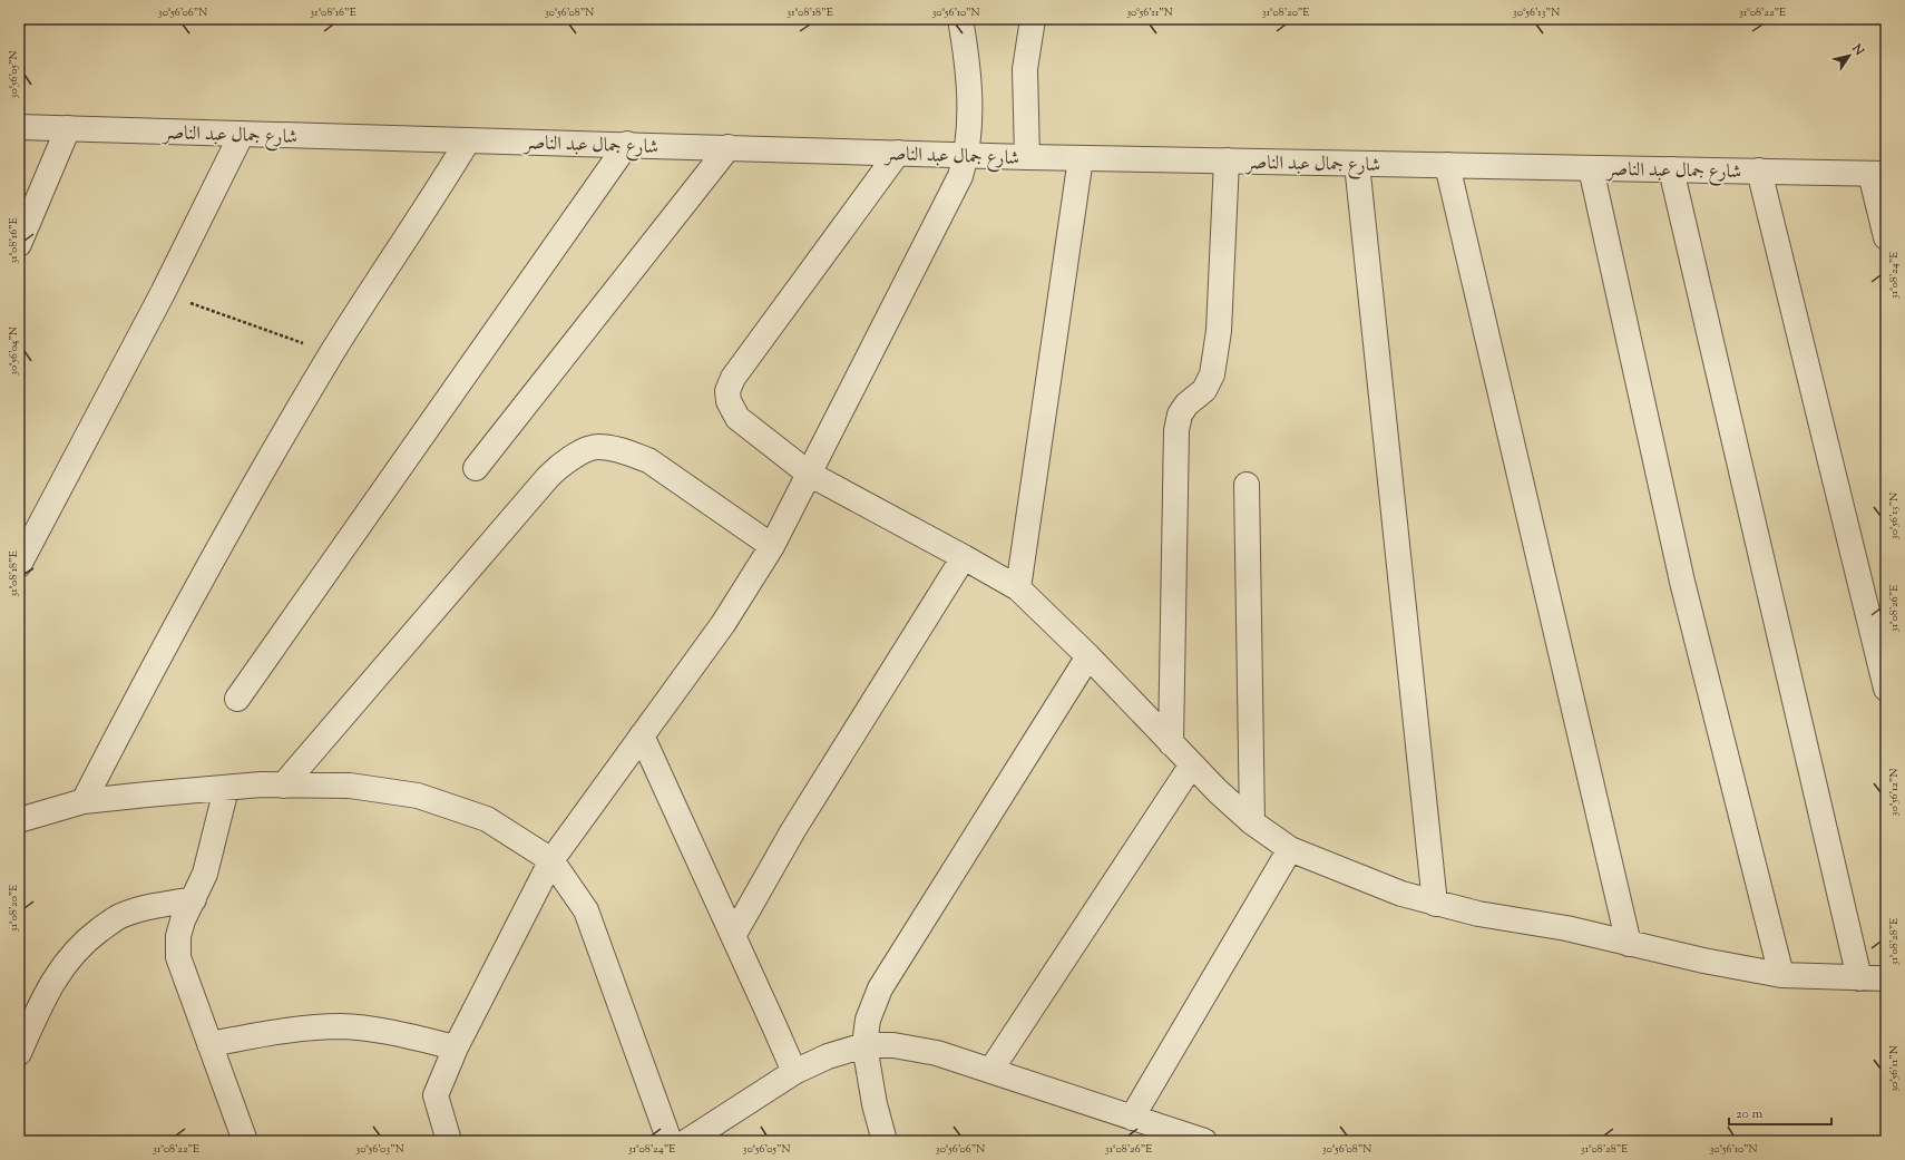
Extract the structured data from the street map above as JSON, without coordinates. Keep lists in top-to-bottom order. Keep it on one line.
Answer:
{"streets":{"street":["شارع جمال عبد الناصر"]},"scale_bar":"20 m","north":"top right","coordinates":["30°56'06\"N","31°08'16\"E","30°56'08\"N","31°08'18\"E","30°56'10\"N","30°56'11\"N","31°08'20\"E","30°56'13\"N","31°08'22\"E","30°56'05\"N","31°08'24\"E","30°56'04\"N","31°08'26\"E","30°56'12\"N","31°08'28\"E","30°56'03\"N"]}
